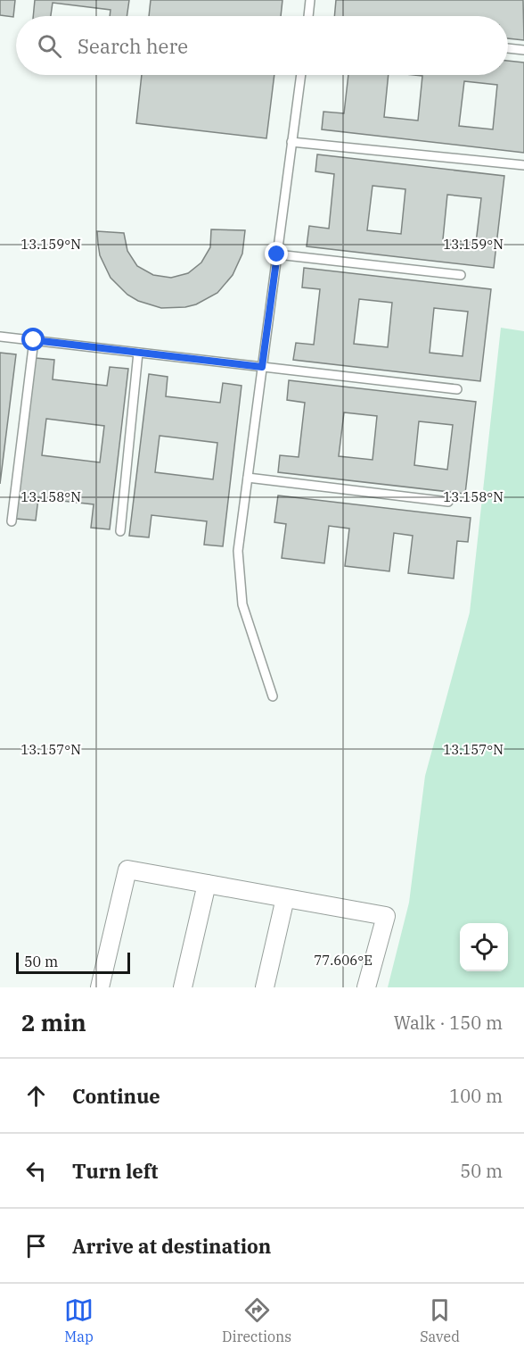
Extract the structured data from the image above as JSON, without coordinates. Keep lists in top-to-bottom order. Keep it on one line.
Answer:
{"scale_bar":"50 m","page":{"search":"Search here","scale":"50 m","heading":["2 min","Walk · 150 m"],"list":[["Continue","100 m"],["Turn left","50 m"],"Arrive at destination"],"nav":["Map","Directions","Saved"]},"coordinates":["13.159°N","13.158°N","13.157°N","77.606°E"]}
